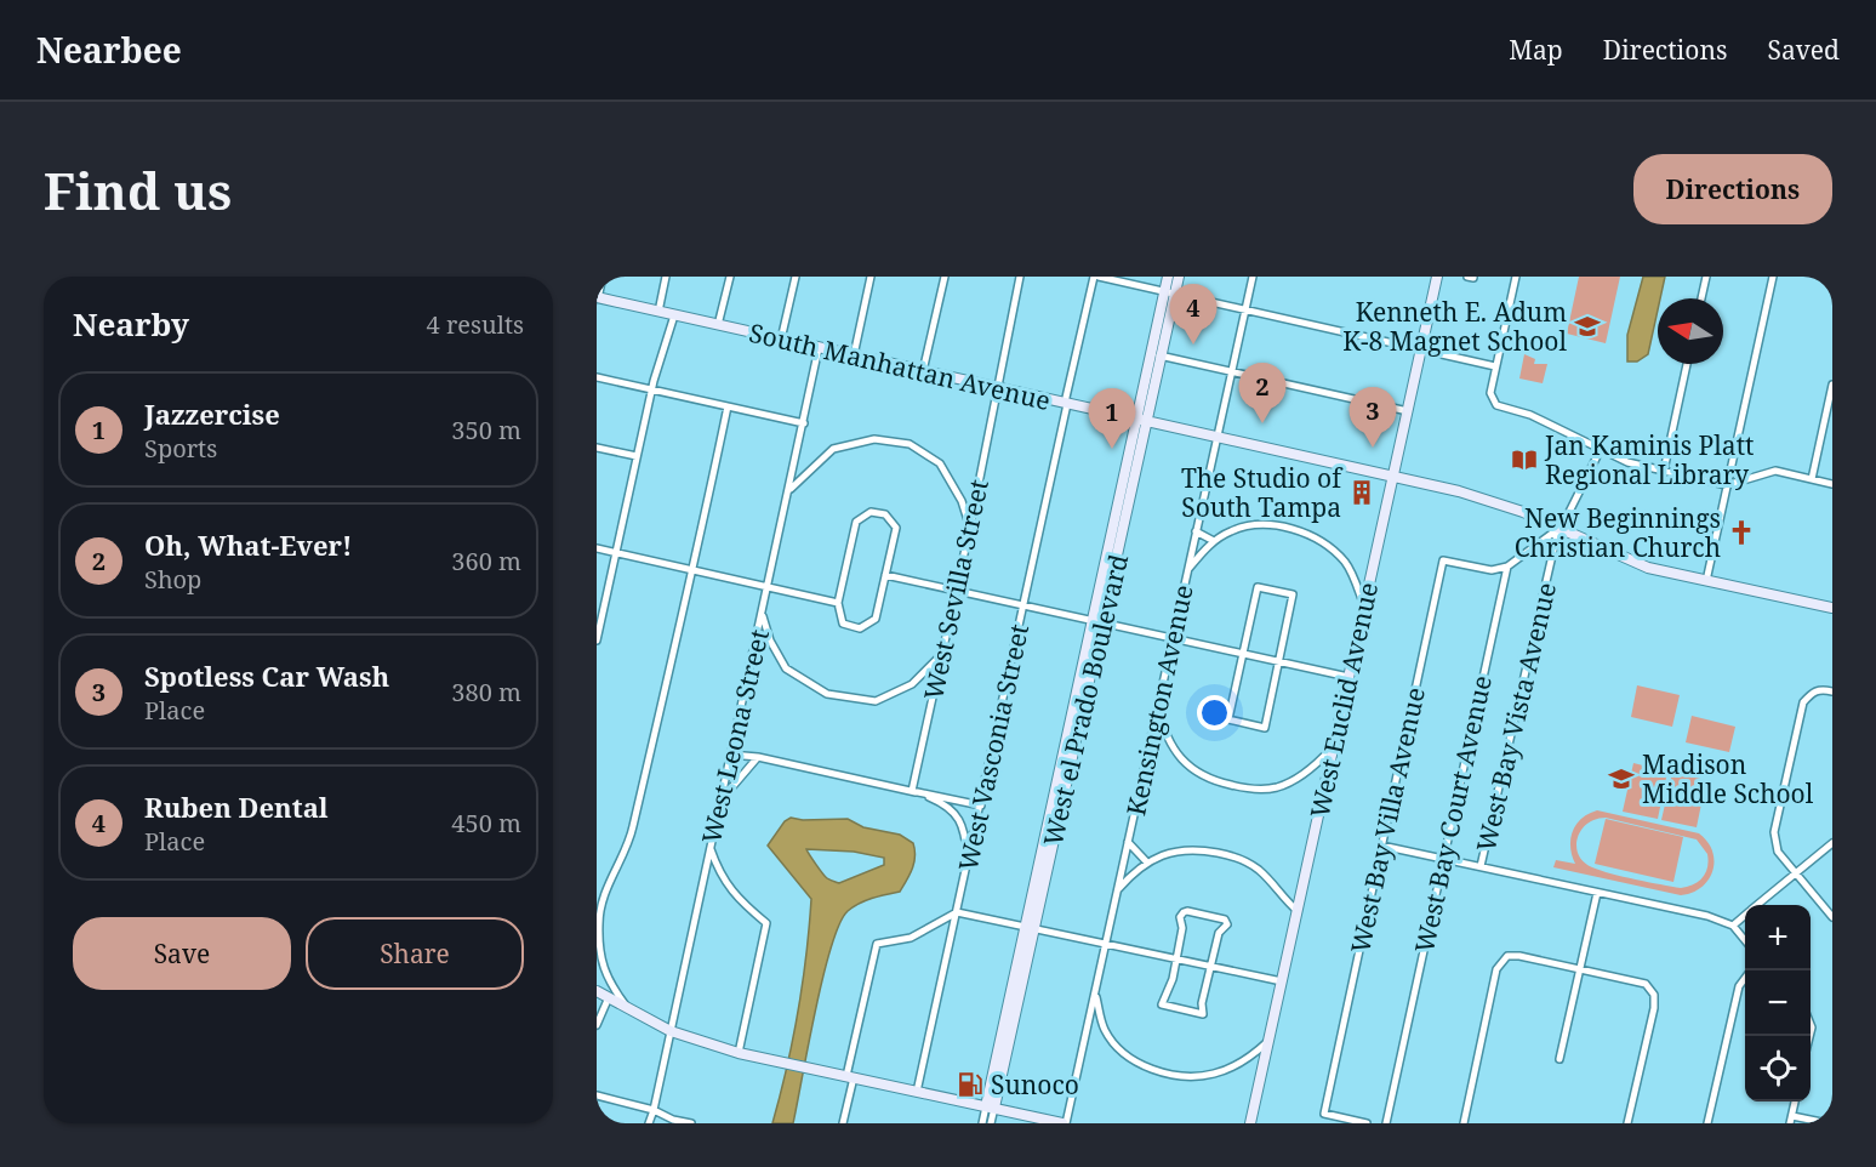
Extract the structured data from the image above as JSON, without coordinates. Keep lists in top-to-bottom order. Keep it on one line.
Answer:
{"streets":{"street":["South Manhattan Avenue","West Sevilla Street","West el Prado Boulevard","Kensington Avenue","West Euclid Avenue","West Bay Vista Avenue","West Leona Street","West Vasconia Street","West Bay Court Avenue","West Bay Villa Avenue"]},"crossings":[["South Manhattan Avenue","West Sevilla Street"],["South Manhattan Avenue","West el Prado Boulevard"],["South Manhattan Avenue","Kensington Avenue"],["South Manhattan Avenue","West Euclid Avenue"],["South Manhattan Avenue","West Bay Vista Avenue"],["South Manhattan Avenue","West Leona Street"],["South Manhattan Avenue","West Vasconia Street"],["West Bay Court Avenue","West Bay Villa Avenue"]],"places":{"school or university":["Kenneth E. Adum K-8 Magnet School","Madison Middle School"],"library":["Jan Kaminis Platt Regional Library"],"building":["The Studio of South Tampa"],"church":["New Beginnings Christian Church"],"fuel station":["Sunoco"]},"north":"left","page":{"header":"Nearbee","nav":["Map","Directions","Saved"],"buttons":["Directions",["Save","Share"]],"title":"Find us","heading":["Nearby","4 results"],"pins":["4","2","3","1"],"list":[{"mark":"1","name":"Jazzercise","note":"Sports","value":"350 m"},{"mark":"2","name":"Oh, What-Ever!","note":"Shop","value":"360 m"},{"mark":"3","name":"Spotless Car Wash","note":"Place","value":"380 m"},{"mark":"4","name":"Ruben Dental","note":"Place","value":"450 m"}],"map_buttons":["+","−"]}}
